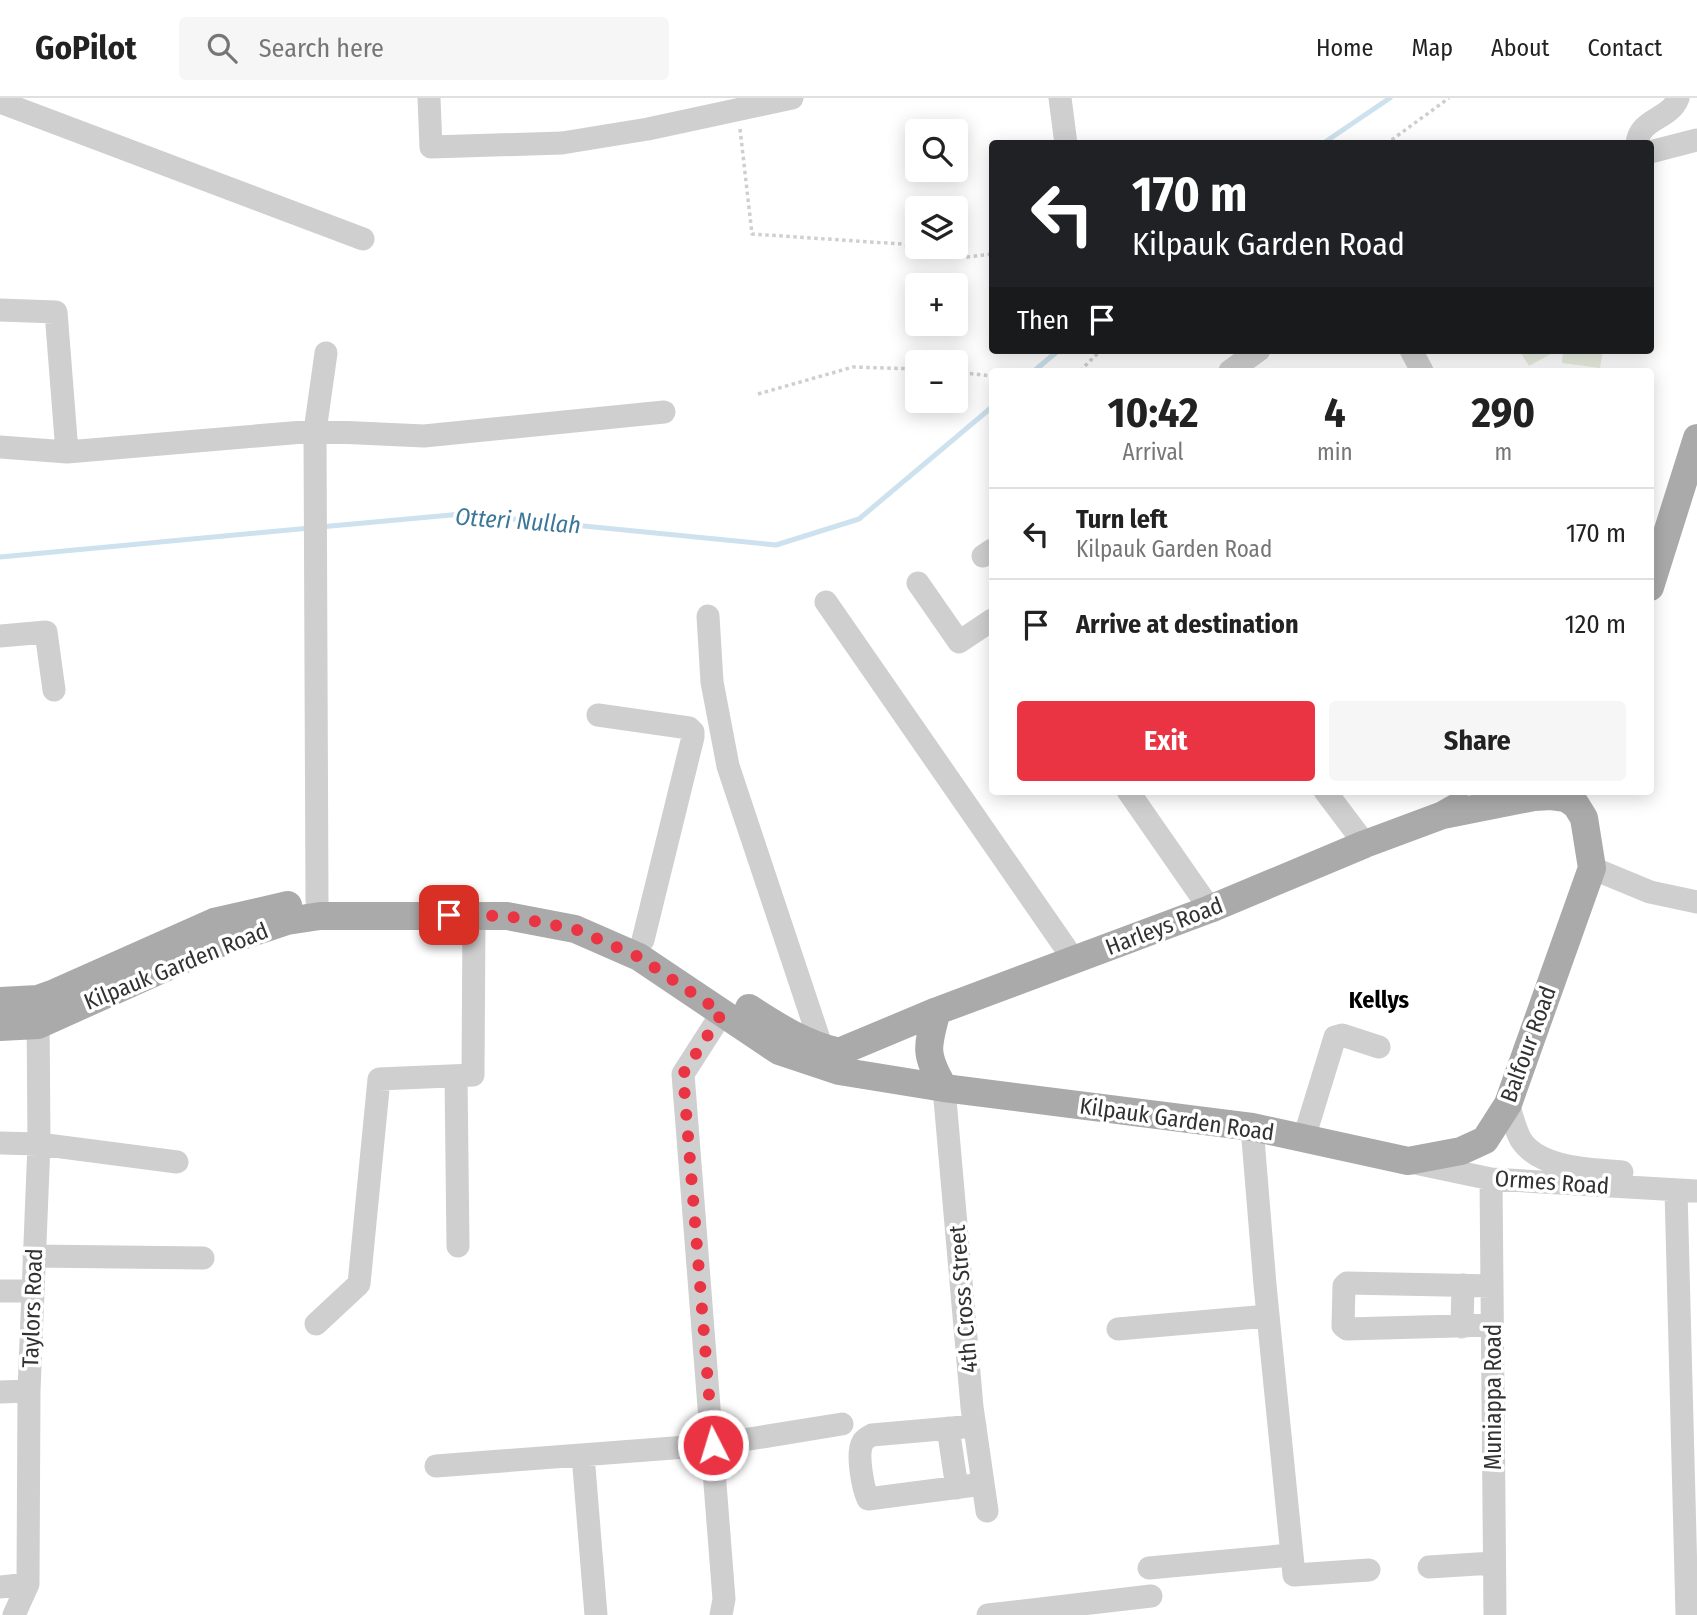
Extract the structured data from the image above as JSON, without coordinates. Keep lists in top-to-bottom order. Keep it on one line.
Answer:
{"streets":{"main road":["Harleys Road","Kilpauk Garden Road","Balfour Road"],"street":["Ormes Road","4th Cross Street","Taylors Road","Muniappa Road"]},"crossings":[["Kilpauk Garden Road","Balfour Road"],["Kilpauk Garden Road","Ormes Road"],["Kilpauk Garden Road","4th Cross Street"],["Kilpauk Garden Road","Taylors Road"],["Balfour Road","Ormes Road"],["Ormes Road","Muniappa Road"]],"districts":["Kellys"],"water":["Otteri Nullah"],"page":{"header":"GoPilot","search":"Search here","nav":["Home","Map","About","Contact"],"map_buttons":["+","−"],"turn":["170 m","Kilpauk Garden Road"],"then":"Then","eta":["10:42","Arrival","4","min","290","m"],"list":[{"name":"Turn left","note":"Kilpauk Garden Road","value":"170 m"},{"name":"Arrive at destination","value":"120 m"}],"buttons":["Exit","Share"]}}
